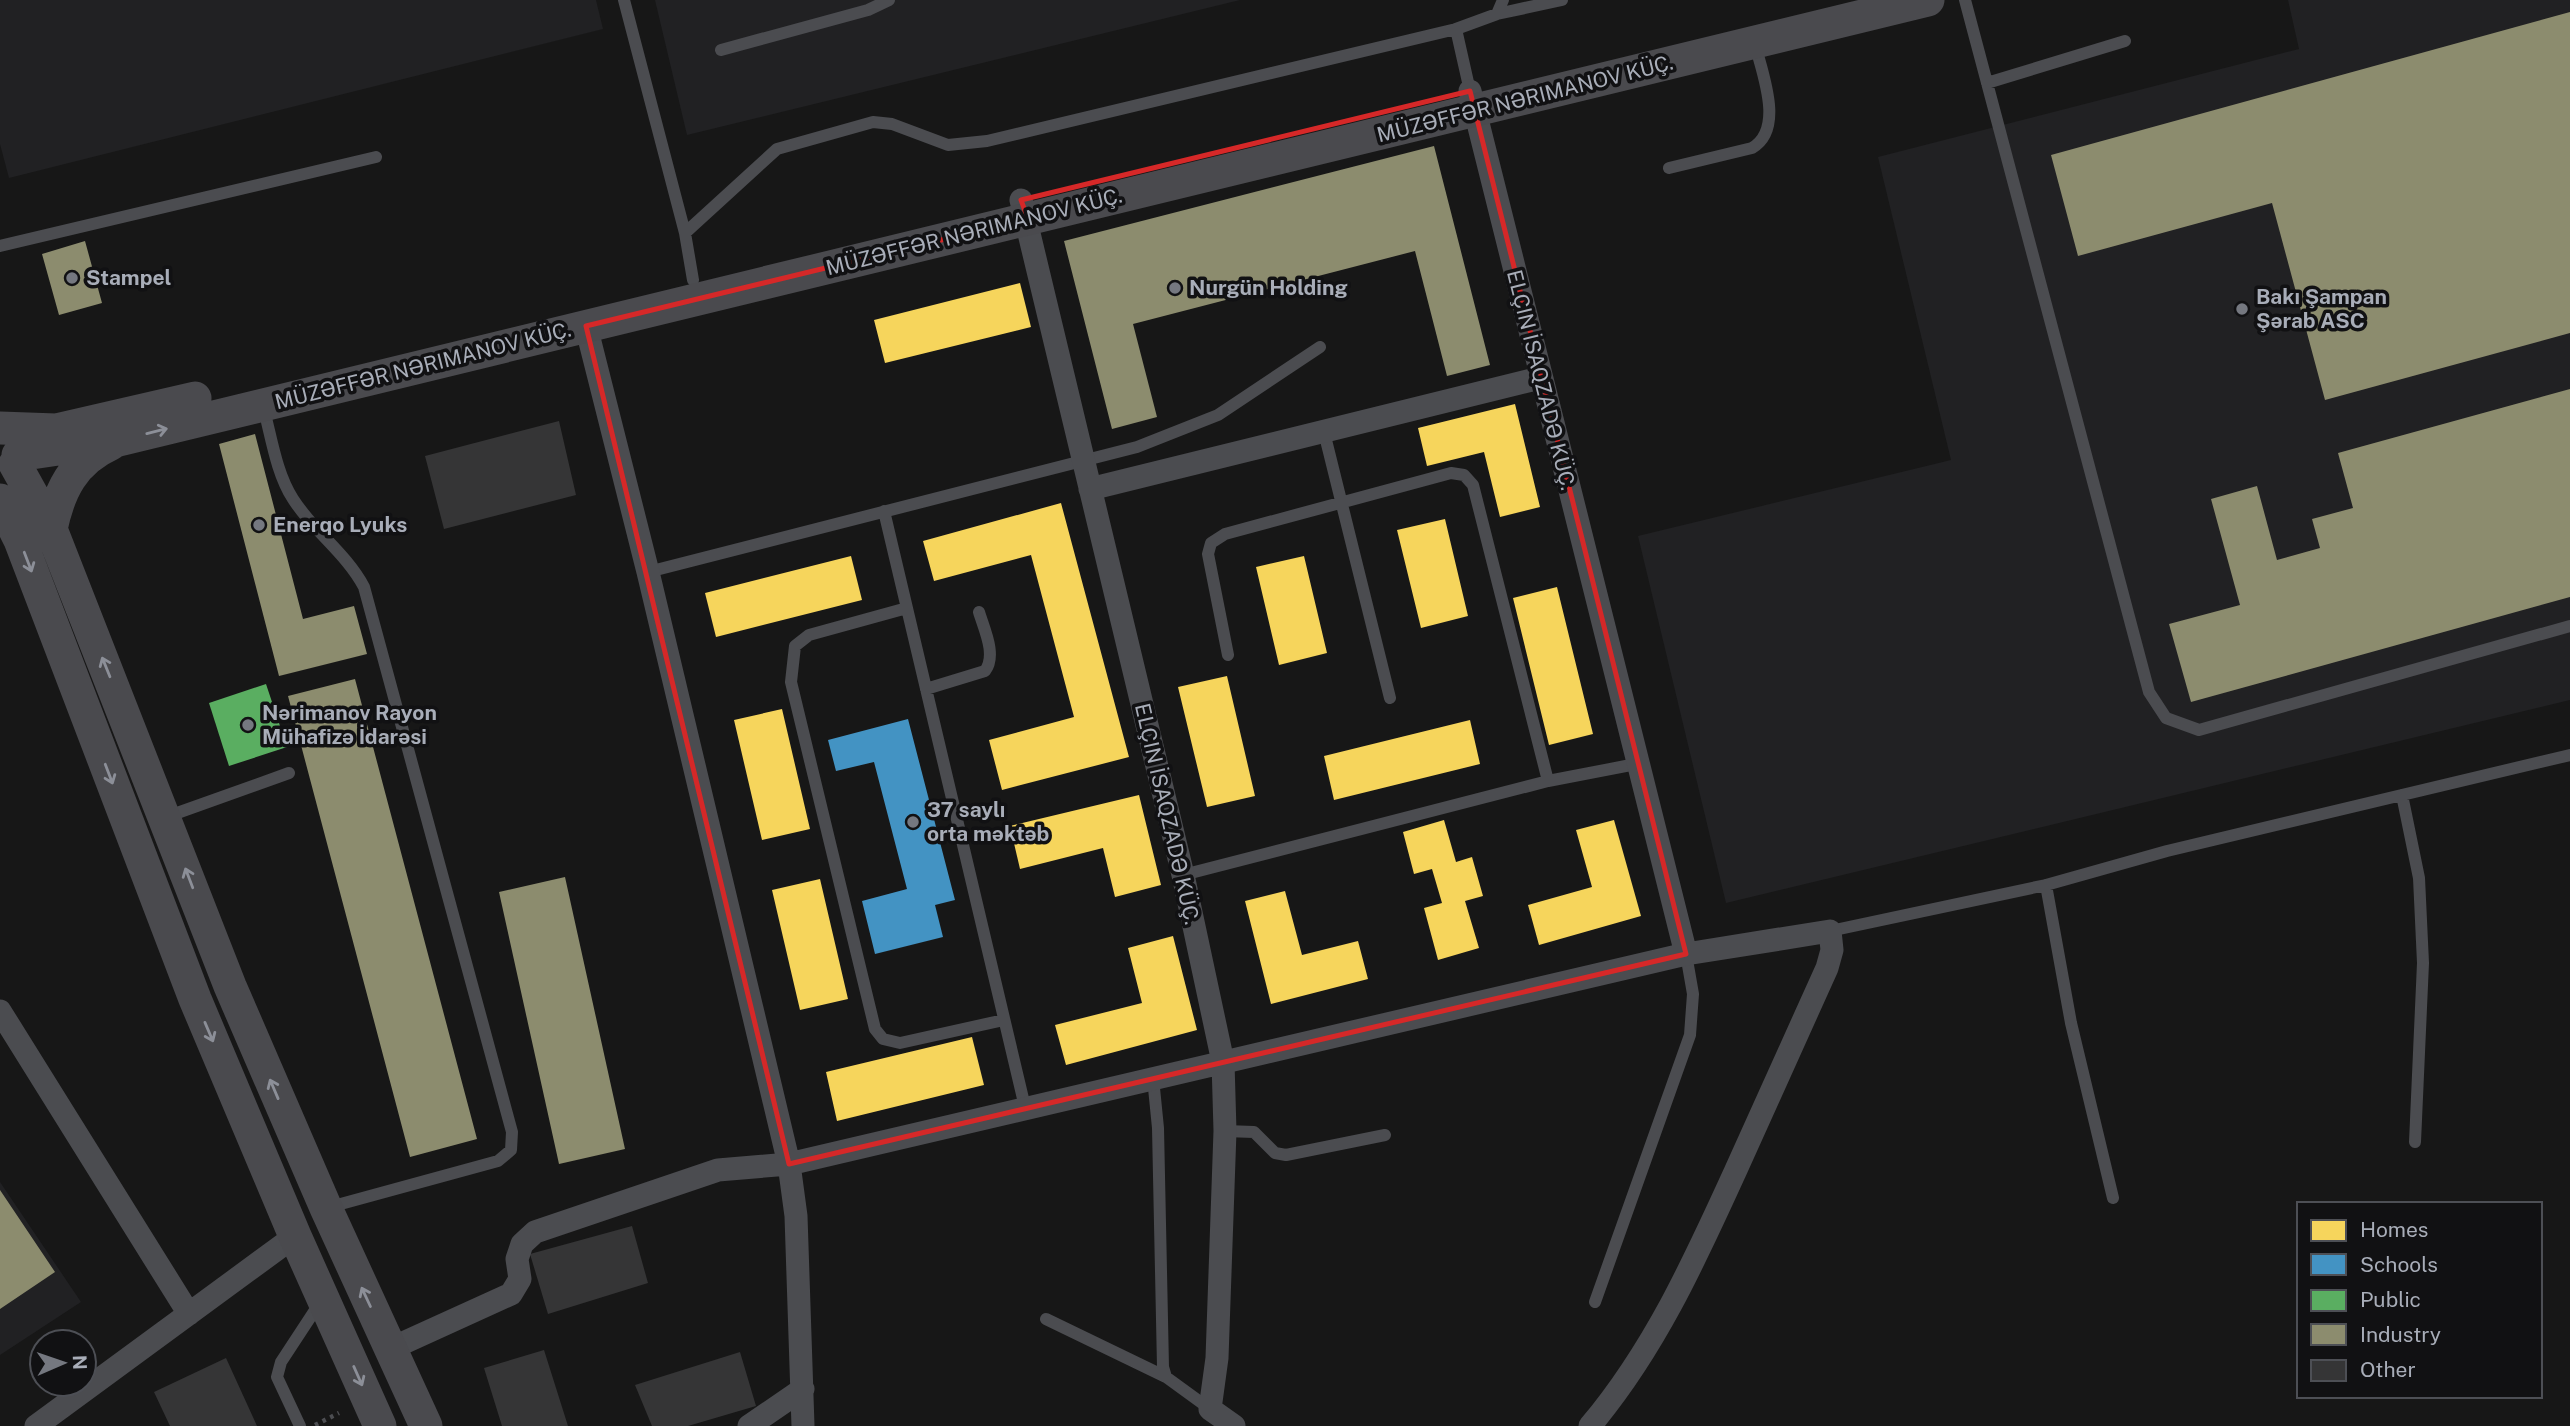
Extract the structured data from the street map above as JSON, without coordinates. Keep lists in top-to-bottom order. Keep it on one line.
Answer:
{"streets":{"main road":["MÜZƏFFƏR NƏRIMANOV KÜÇ."],"street":["ELÇIN İSAQZADƏ KÜÇ."]},"crossings":[["MÜZƏFFƏR NƏRIMANOV KÜÇ.","ELÇIN İSAQZADƏ KÜÇ."]],"places":["Stampel","Nurgün Holding","Bakı Şampan Şərab ASC","Enerqo Lyuks","Nərimanov Rayon Mühafizə İdarəsi","37 saylı orta məktəb"],"legend":["Homes","Schools","Public","Industry","Other"],"north":"right"}
